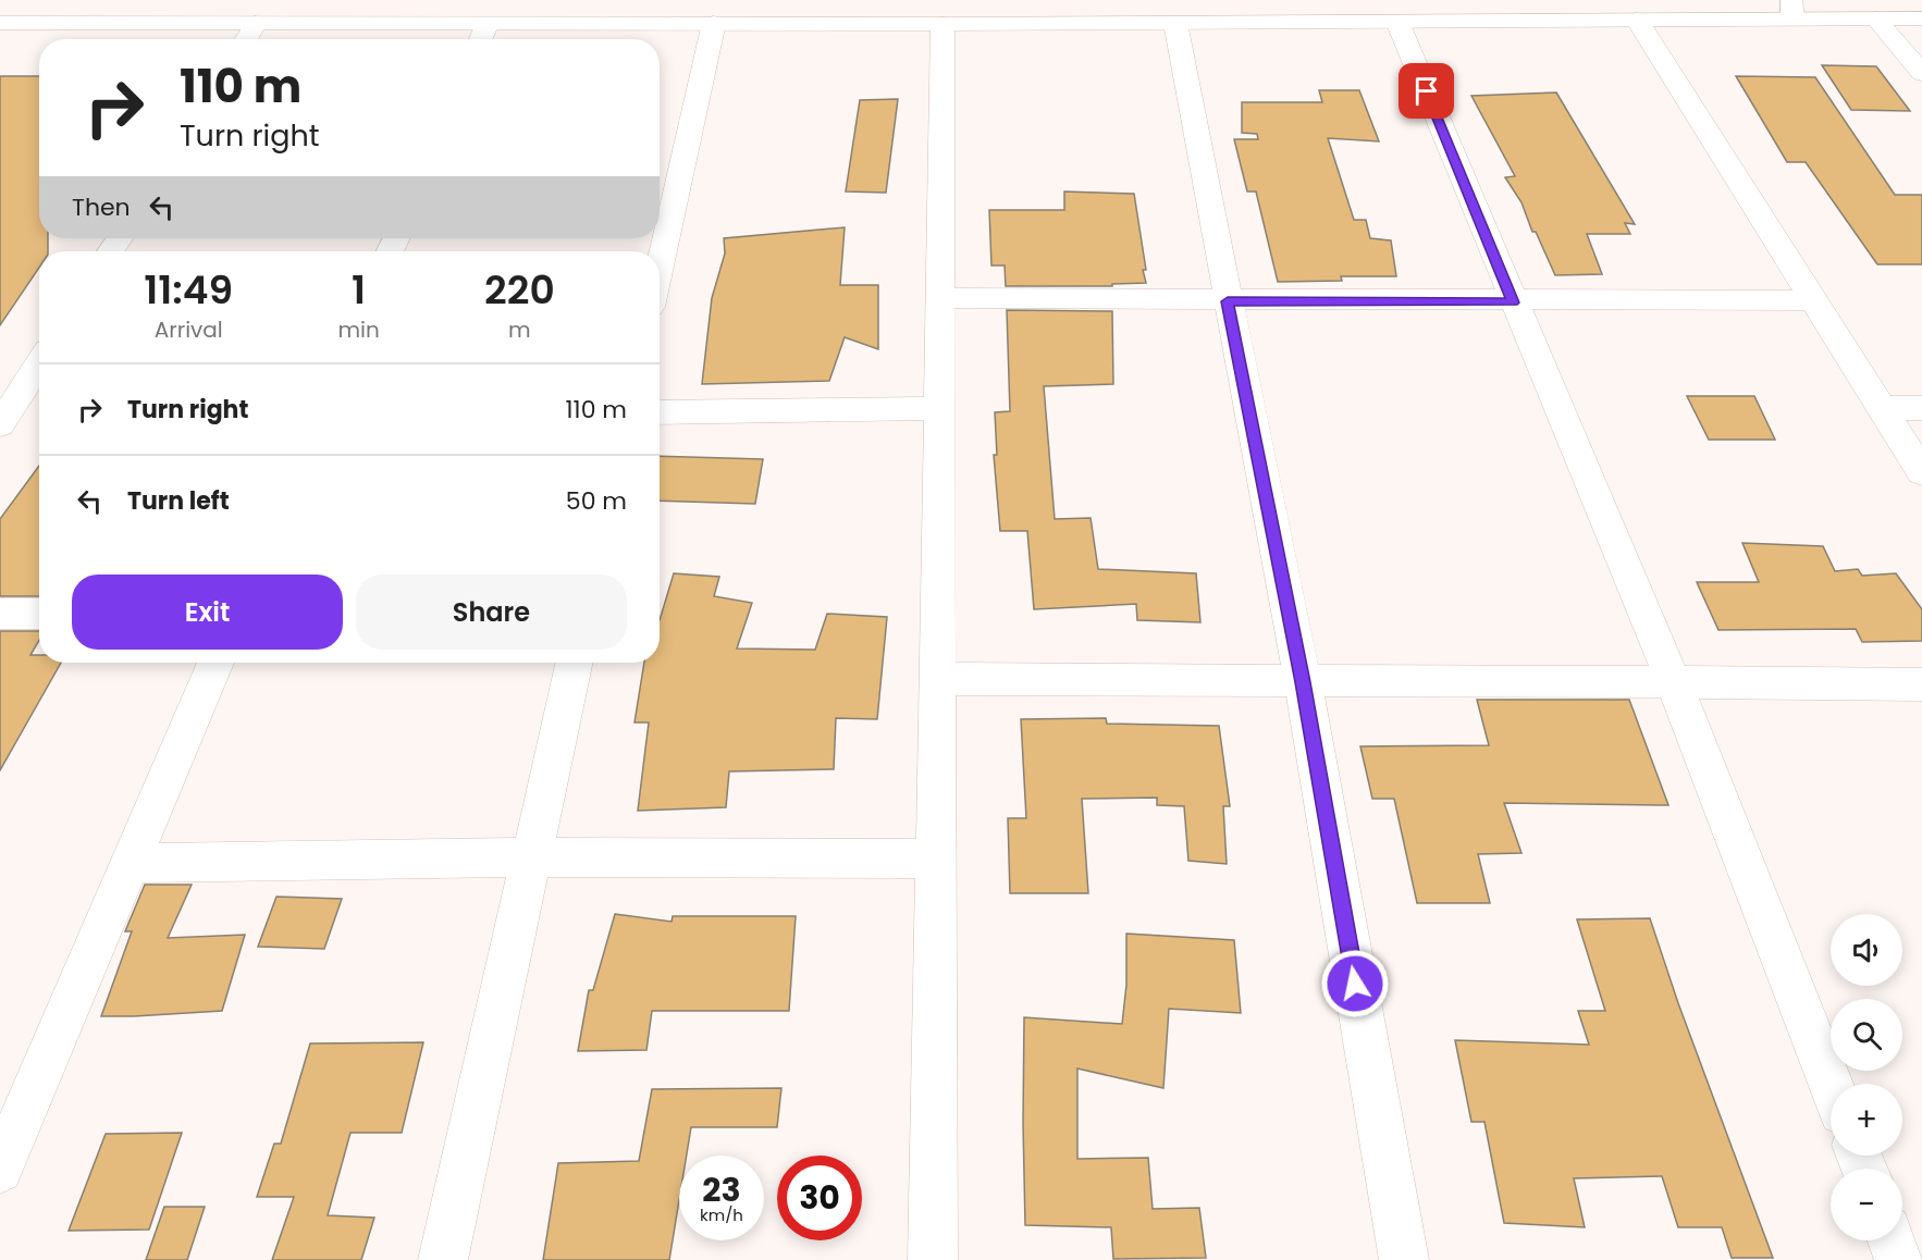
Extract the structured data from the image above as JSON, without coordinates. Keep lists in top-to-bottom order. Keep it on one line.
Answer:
{"page":{"turn":["110 m","Turn right"],"then":"Then","eta":["11:49","Arrival","1","min","220","m"],"list":[{"name":"Turn right","value":"110 m"},{"name":"Turn left","value":"50 m"}],"buttons":["Exit","Share"],"map_buttons":["+","−"],"speed":"23 km/h","limit":"30"}}
